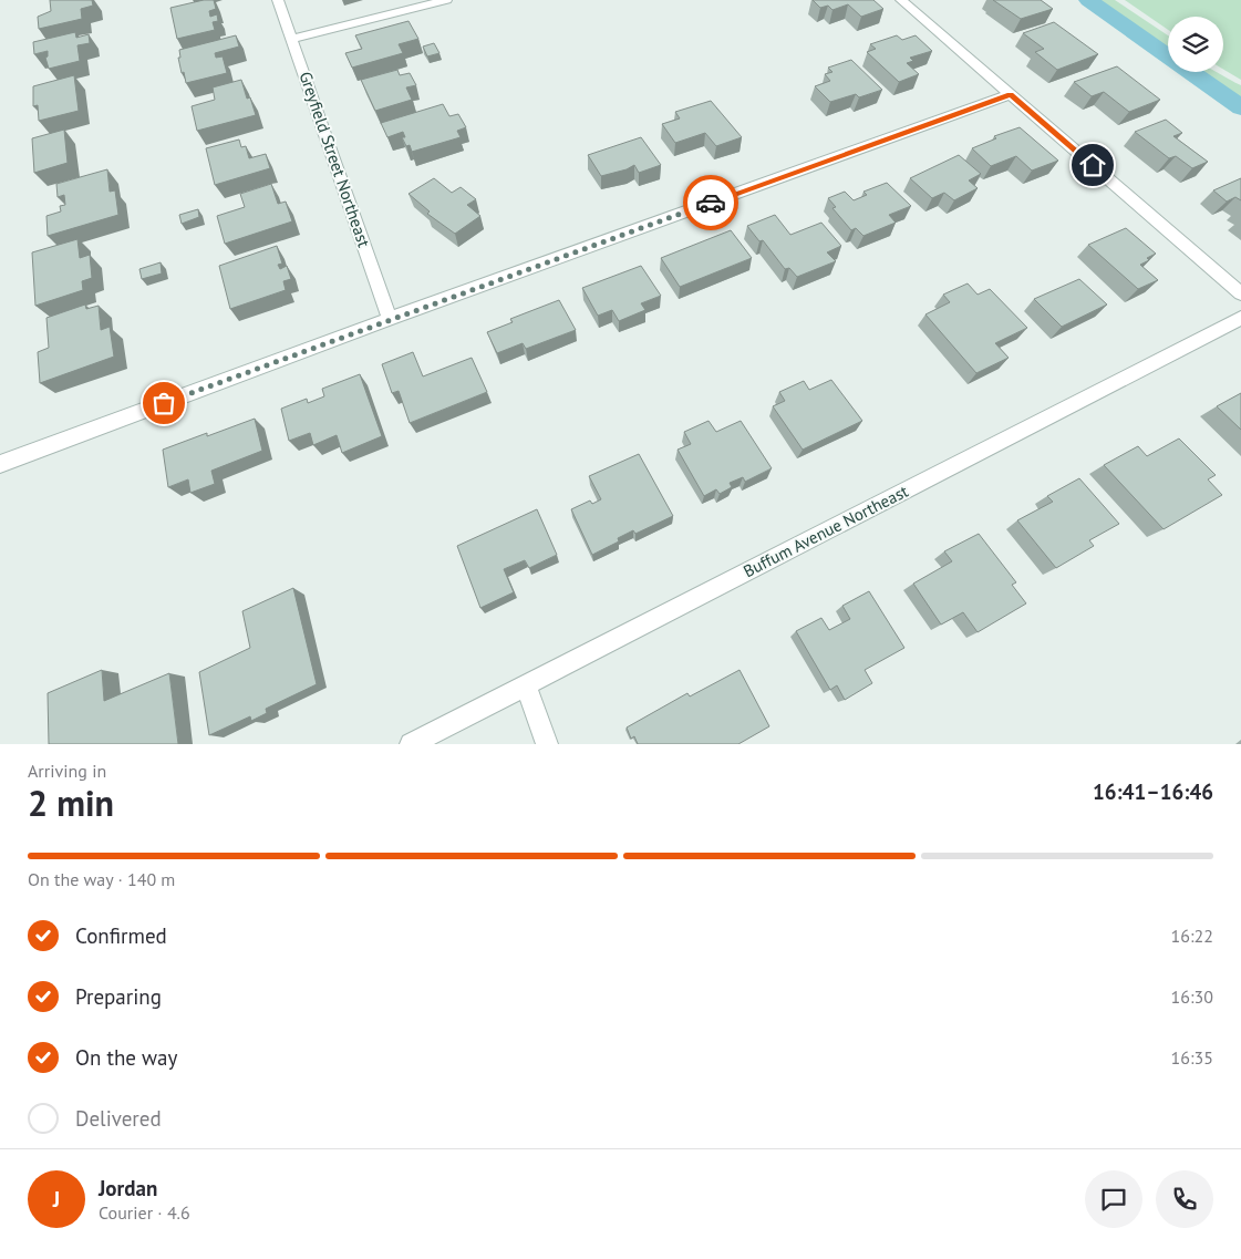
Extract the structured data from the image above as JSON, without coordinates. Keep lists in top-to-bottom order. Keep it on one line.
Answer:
{"streets":{"street":["Greyfield Street Northeast","Buffum Avenue Northeast"]},"page":{"heading":["2 min","Arriving in","16:41–16:46"],"panel":["Jordan","Courier · 4.6"],"bar":"On the way · 140 m","list":[["Confirmed","16:22"],["Preparing","16:30"],["On the way","16:35"],"Delivered"],"round":"J"}}
